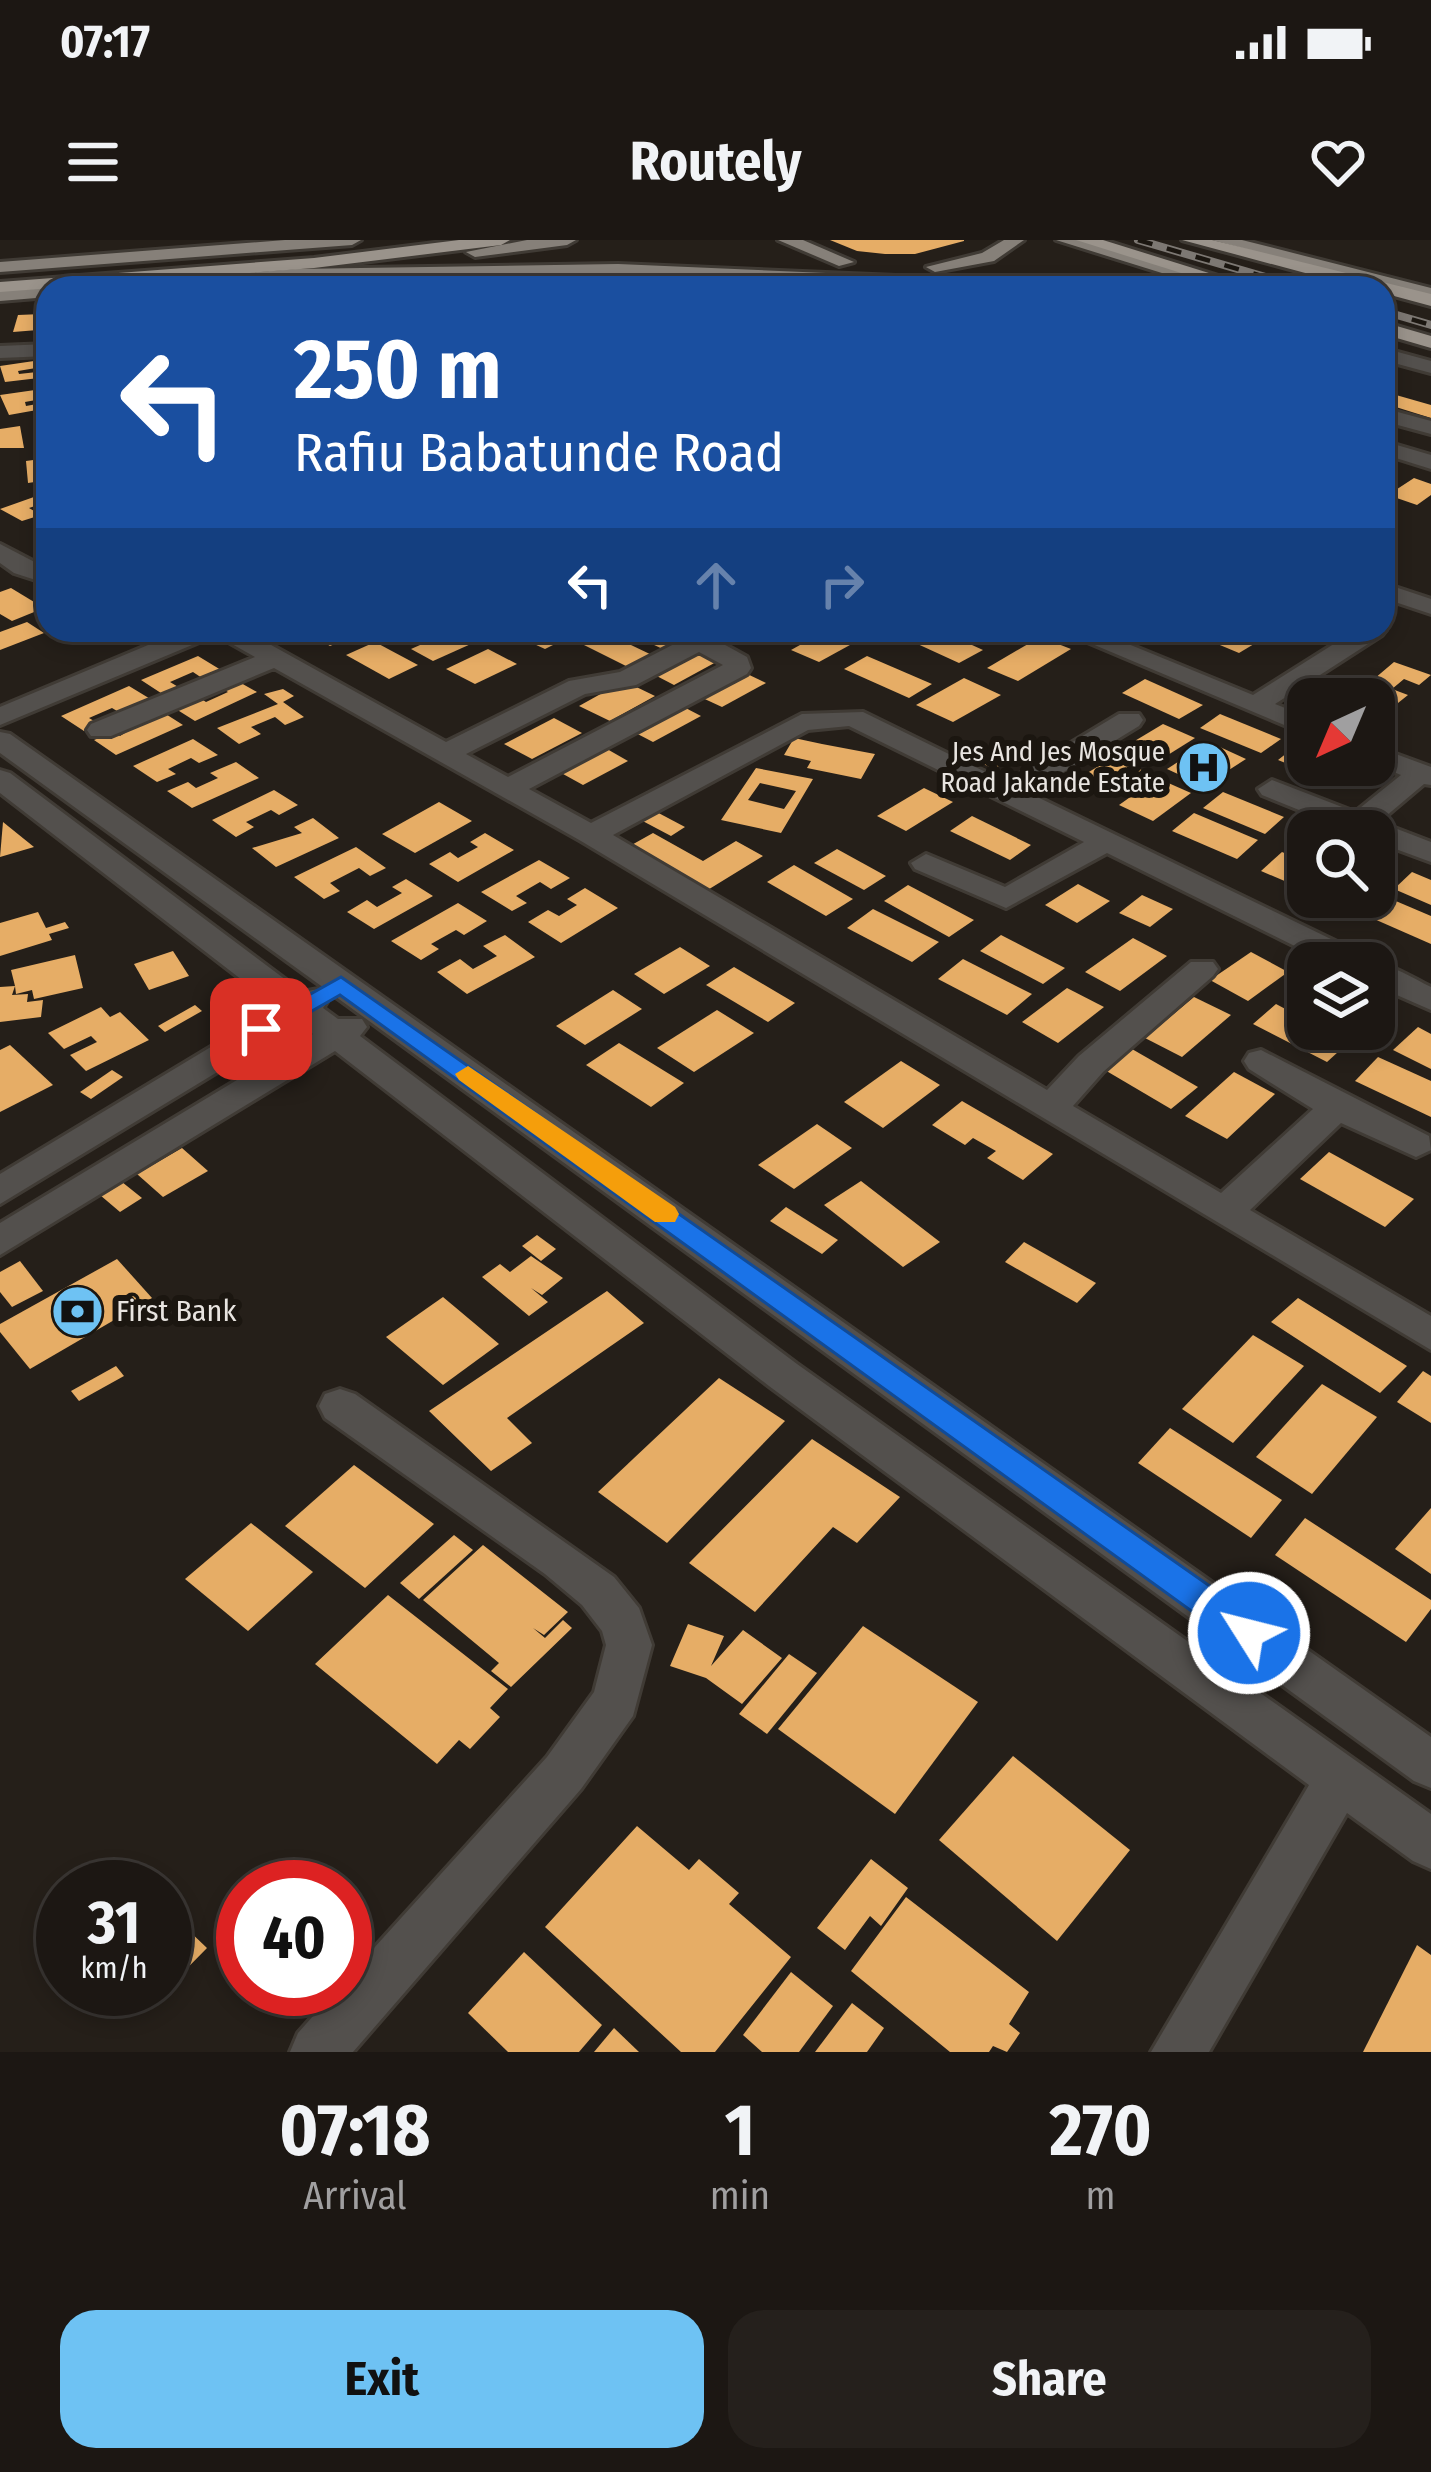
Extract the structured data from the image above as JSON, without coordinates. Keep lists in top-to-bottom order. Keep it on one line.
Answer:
{"places":{"hospital":["Jes And Jes Mosque Road Jakande Estate"],"bank":["First Bank"]},"north":"bottom left","page":{"status":"07:17","header":"Routely","turn":["250 m","Rafiu Babatunde Road"],"speed":"31 km/h","limit":"40","eta":["07:18","Arrival","1","min","270","m"],"buttons":["Exit","Share"]}}
